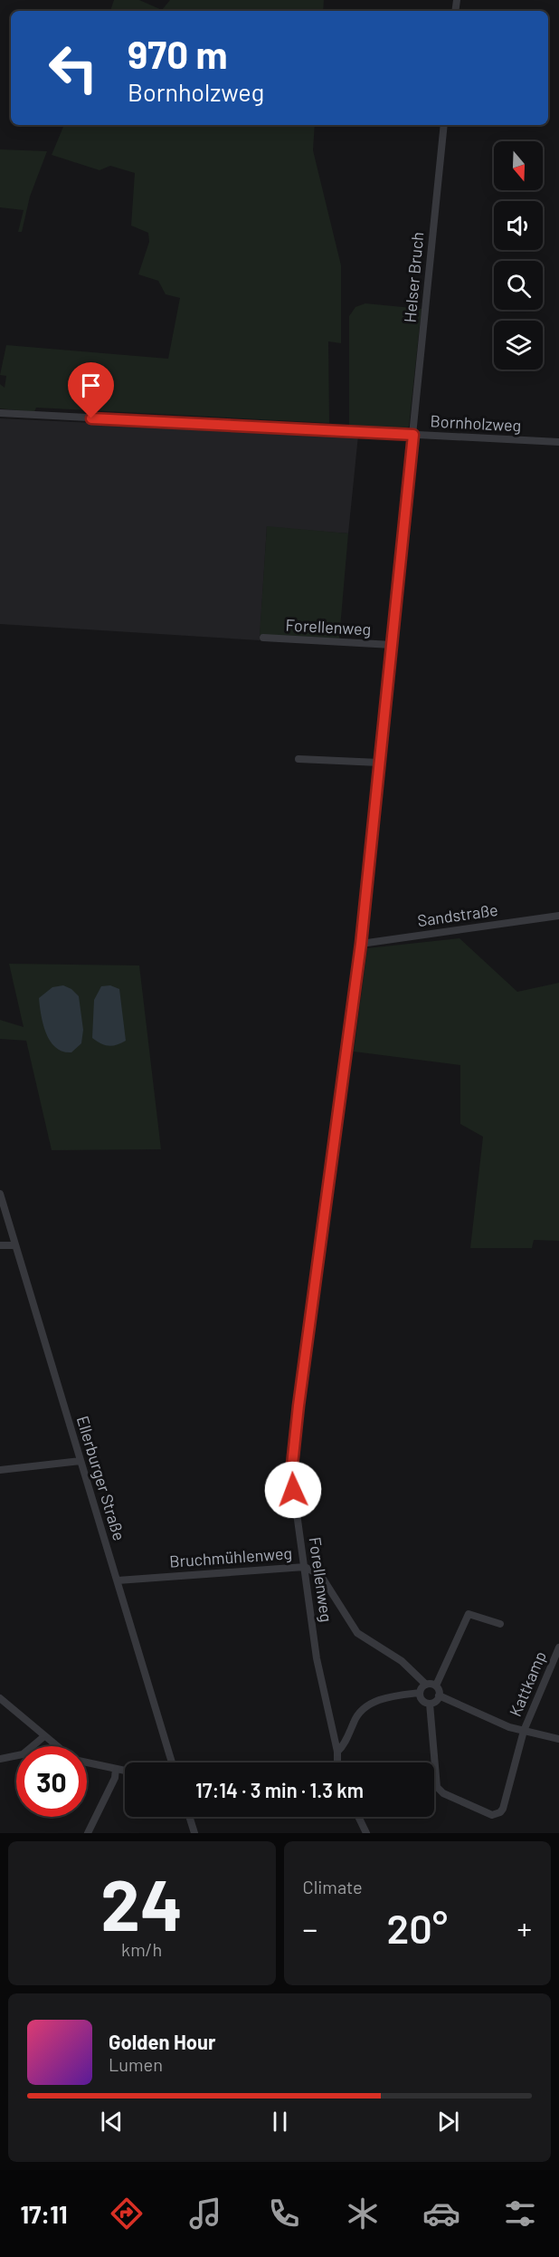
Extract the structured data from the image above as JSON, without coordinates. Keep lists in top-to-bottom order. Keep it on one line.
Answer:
{"streets":{"street":["Helser Bruch","Bornholzweg","Forellenweg","Sandstraße","Ellerburger Straße","Bruchmühlenweg","Kattkamp"]},"crossings":[["Helser Bruch","Bornholzweg"],["Helser Bruch","Forellenweg"],["Bornholzweg","Forellenweg"],["Forellenweg","Sandstraße"],["Forellenweg","Bruchmühlenweg"],["Ellerburger Straße","Bruchmühlenweg"],["Bruchmühlenweg","Kattkamp"]],"north":"bottom","page":{"turn":["970 m","Bornholzweg"],"limit":"30","trip":"17:14 · 3 min · 1.3 km","tile":[["24","km/h"],"Climate"],"heat":["−","20°","+"],"song":["Golden Hour","Lumen"],"tabs":"17:11"}}
